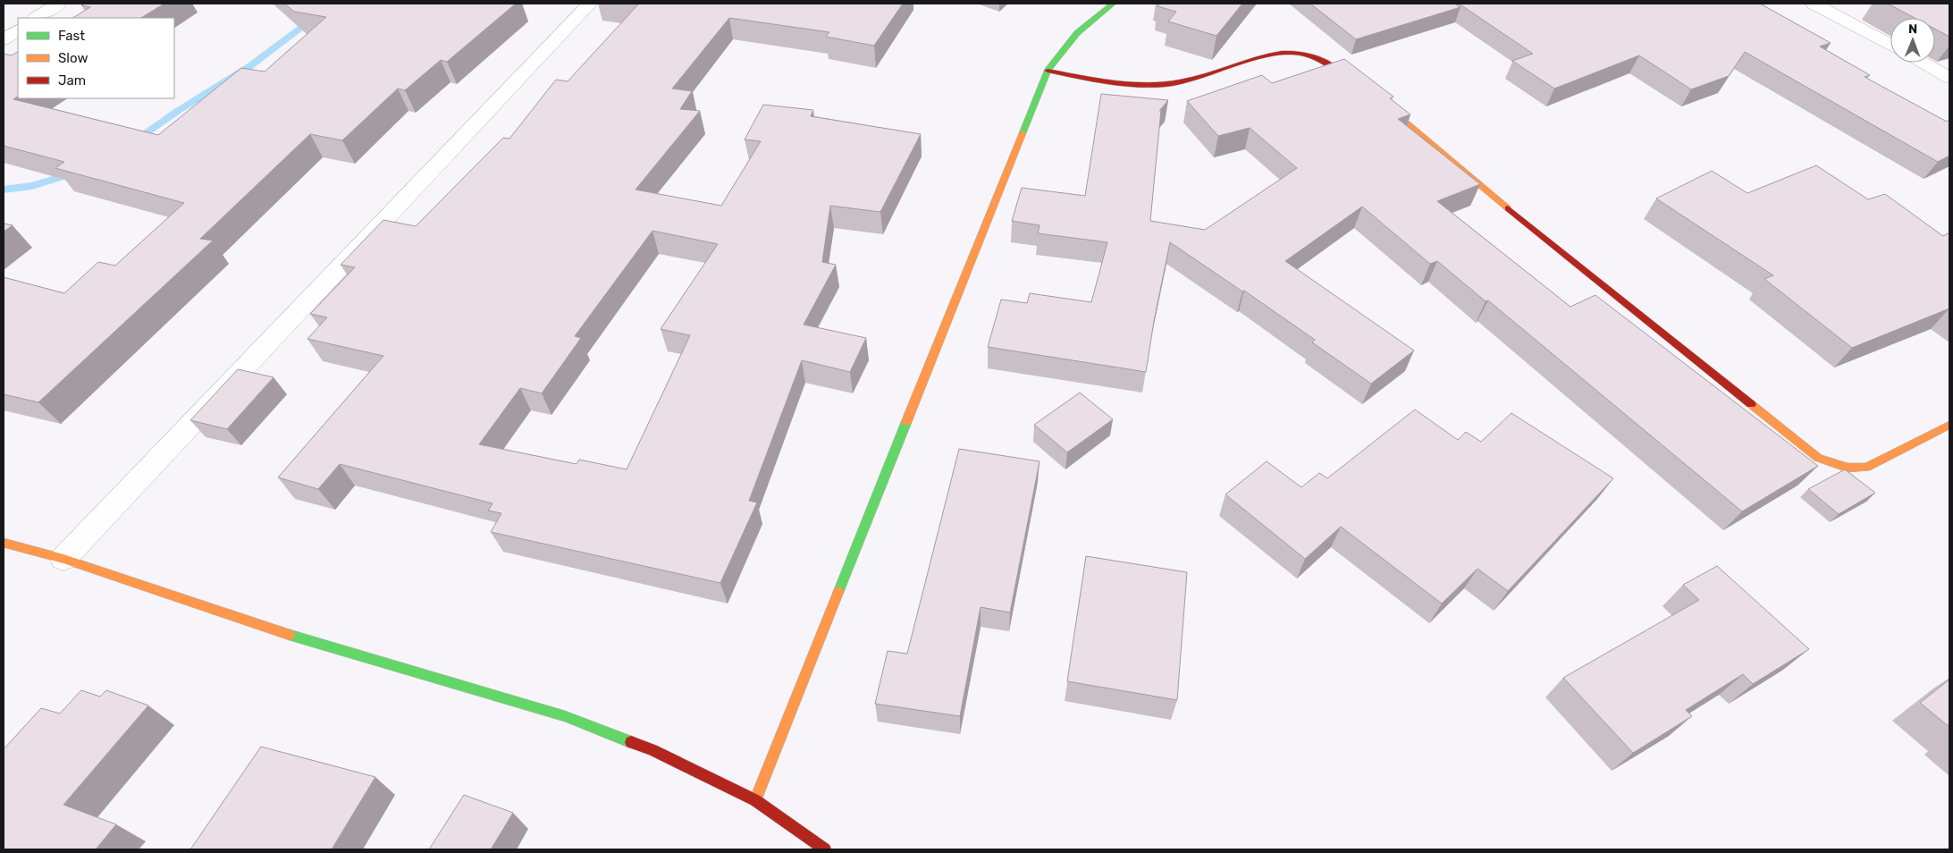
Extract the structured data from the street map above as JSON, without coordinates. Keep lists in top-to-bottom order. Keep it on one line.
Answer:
{"legend":["Fast","Slow","Jam"],"north":"top"}
